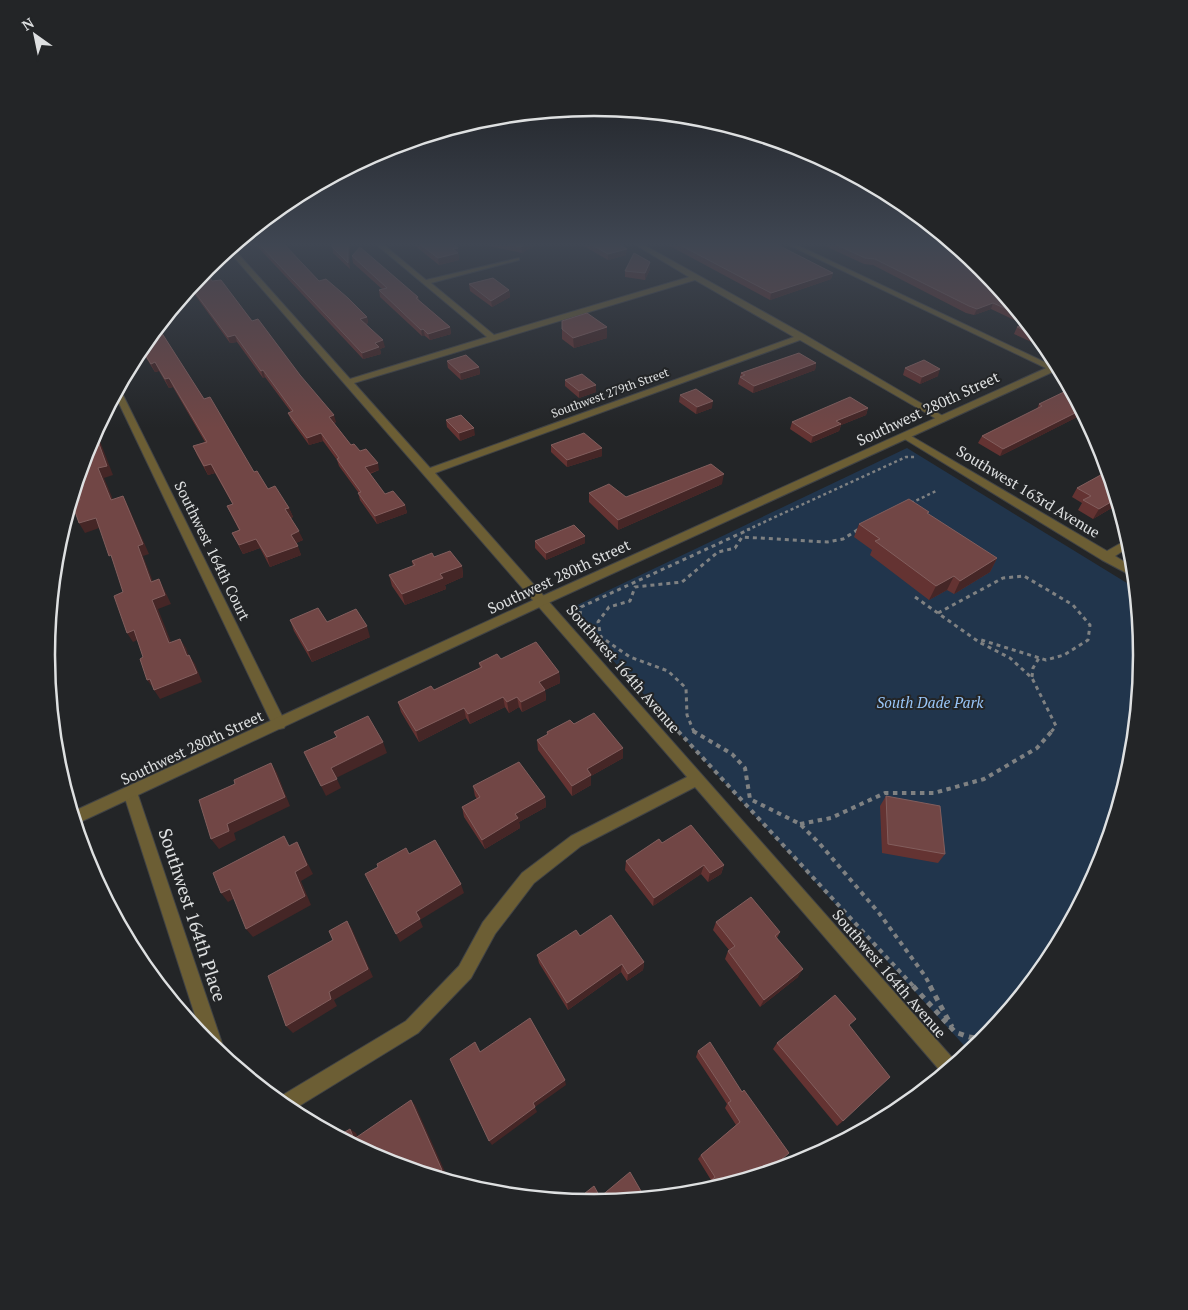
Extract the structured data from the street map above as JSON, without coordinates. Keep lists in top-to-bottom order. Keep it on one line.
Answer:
{"streets":{"street":["Southwest 279th Street","Southwest 280th Street","Southwest 163rd Avenue","Southwest 164th Court","Southwest 164th Avenue","Southwest 164th Place"]},"crossings":[["Southwest 279th Street","Southwest 164th Avenue"],["Southwest 280th Street","Southwest 163rd Avenue"],["Southwest 280th Street","Southwest 164th Court"],["Southwest 280th Street","Southwest 164th Avenue"],["Southwest 280th Street","Southwest 164th Place"]],"parks":["South Dade Park"],"north":"top left"}
